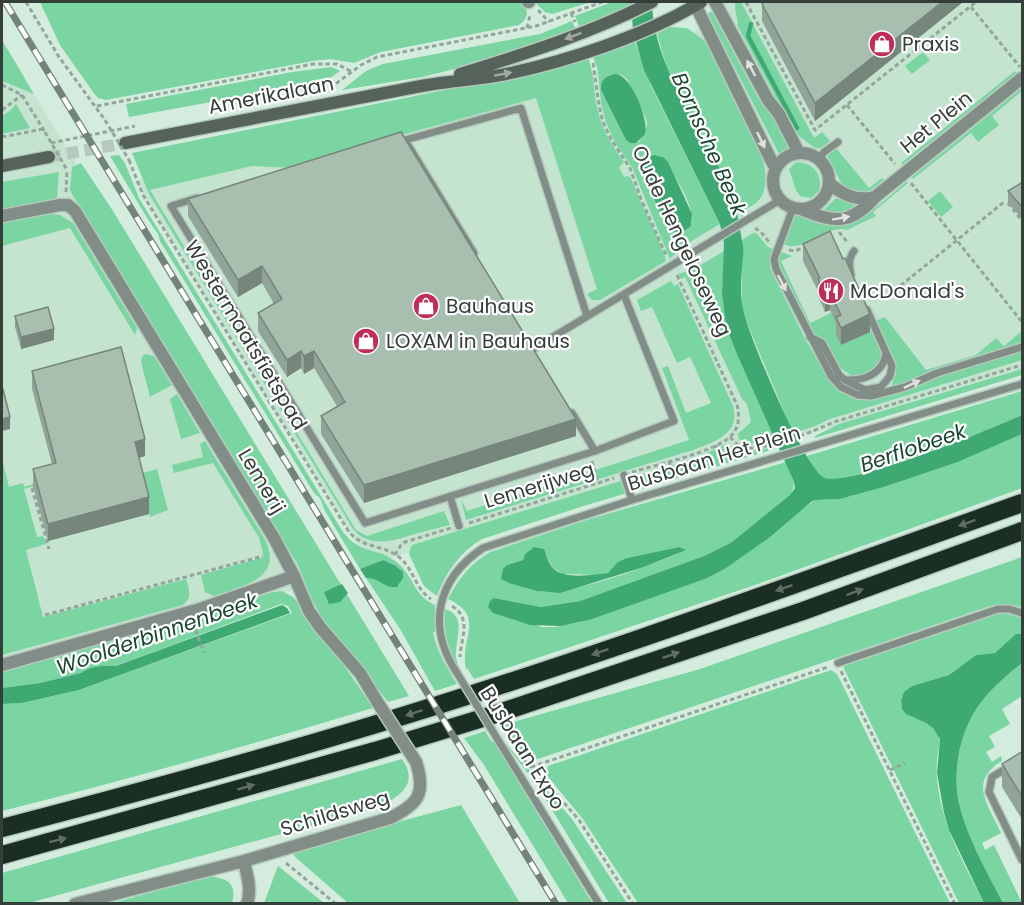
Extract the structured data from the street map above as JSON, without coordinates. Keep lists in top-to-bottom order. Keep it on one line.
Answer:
{"streets":{"main road":["Amerikalaan"],"street":["Het Plein","Lemerij","Schildsweg"],"lane":["Busbaan Het Plein","Busbaan Expo"],"path":["Oude Hengeloseweg","Westermaatsfietspad","Lemerijweg"]},"crossings":[["Oude Hengeloseweg","Lemerijweg"],["Westermaatsfietspad","Lemerijweg"],["Busbaan Het Plein","Busbaan Expo"],["Lemerij","Schildsweg"]],"water":["Bornsche Beek","Berflobeek","Woolderbinnenbeek"],"places":{"shop":["Praxis","Bauhaus","LOXAM in Bauhaus"],"restaurant":["McDonald's"]}}
